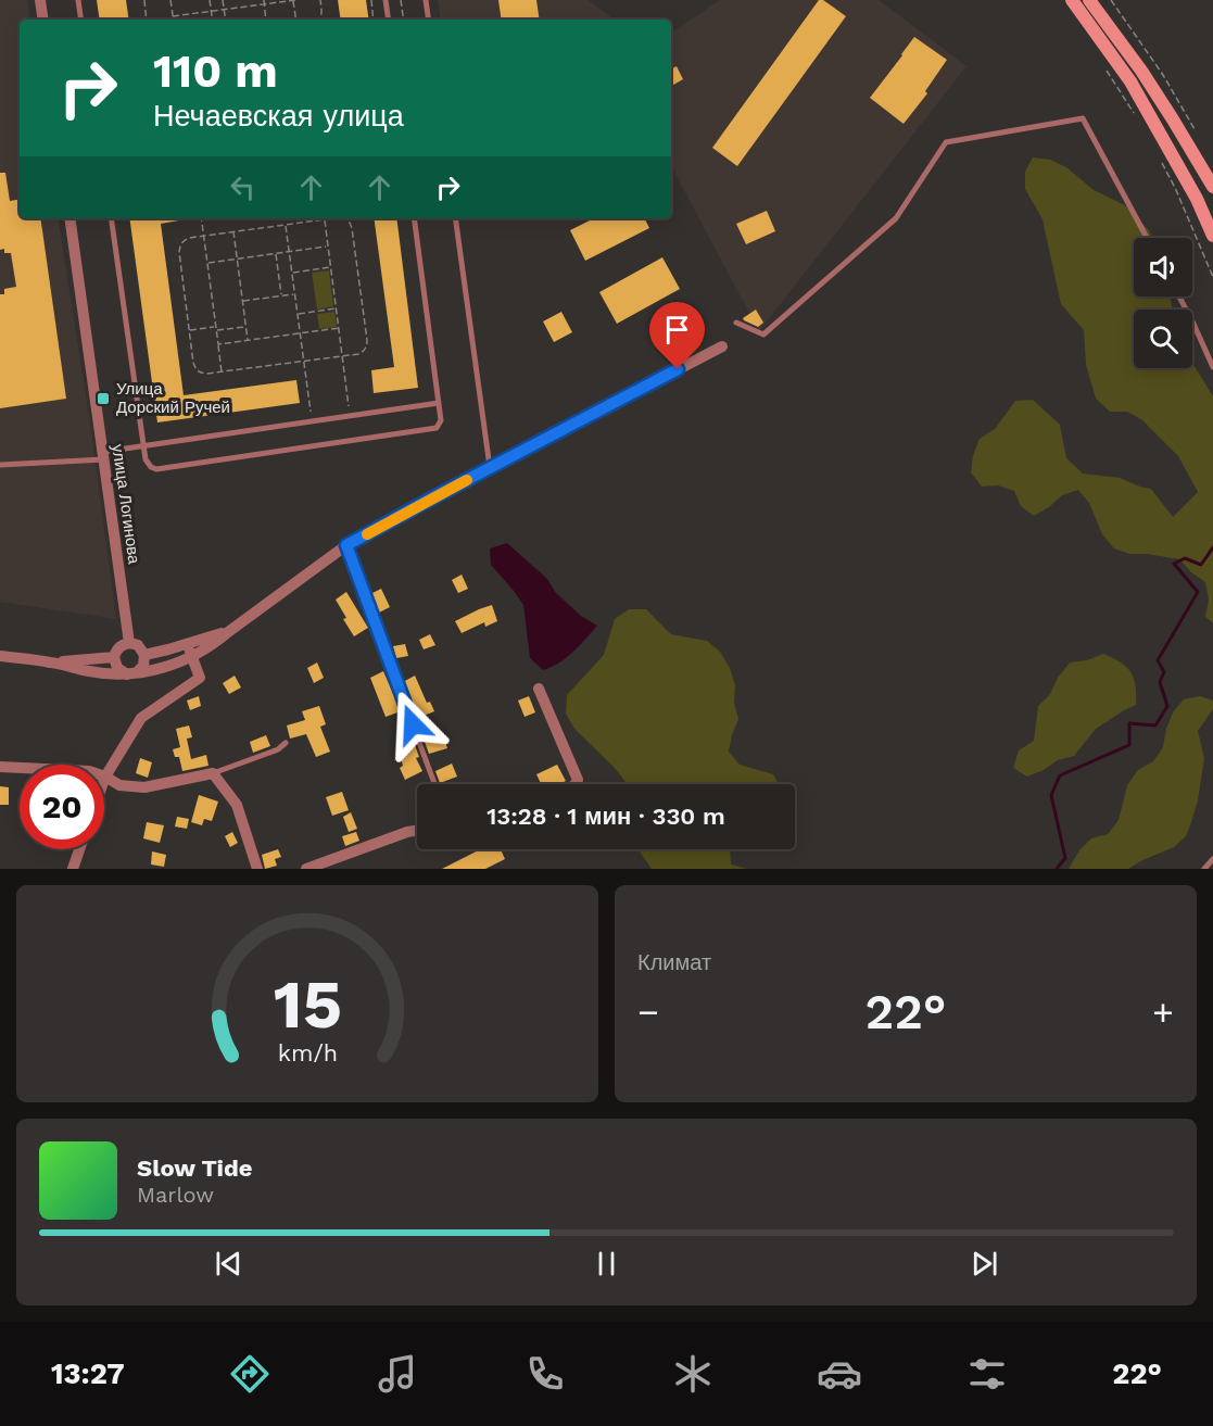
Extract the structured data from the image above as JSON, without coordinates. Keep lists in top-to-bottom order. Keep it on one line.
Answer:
{"streets":{"street":["улица Логинова"]},"places":{"transit":["Улица Дорский Ручей"]},"page":{"turn":["110 m","Нечаевская улица"],"limit":"20","trip":"13:28 · 1 мин · 330 m","tile":"Климат","heat":["−","22°","+"],"song":["Slow Tide","Marlow"],"tabs":["13:27","22°"],"gauge":["15","km/h"]}}
